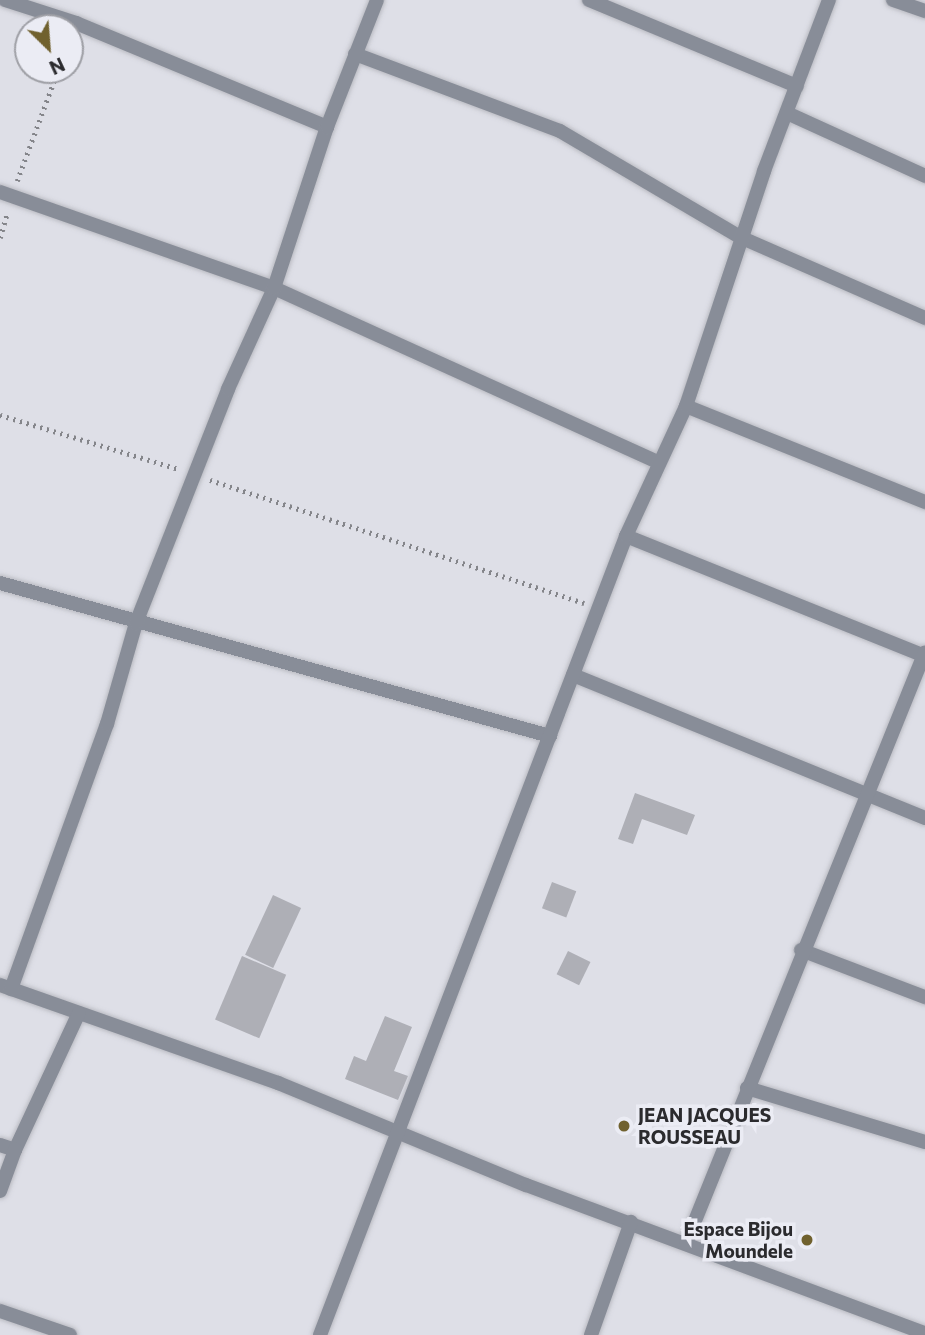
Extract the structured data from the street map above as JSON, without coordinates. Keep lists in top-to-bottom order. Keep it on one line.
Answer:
{"places":["JEAN JACQUES ROUSSEAU","Espace Bijou Moundele"],"north":"bottom right"}
